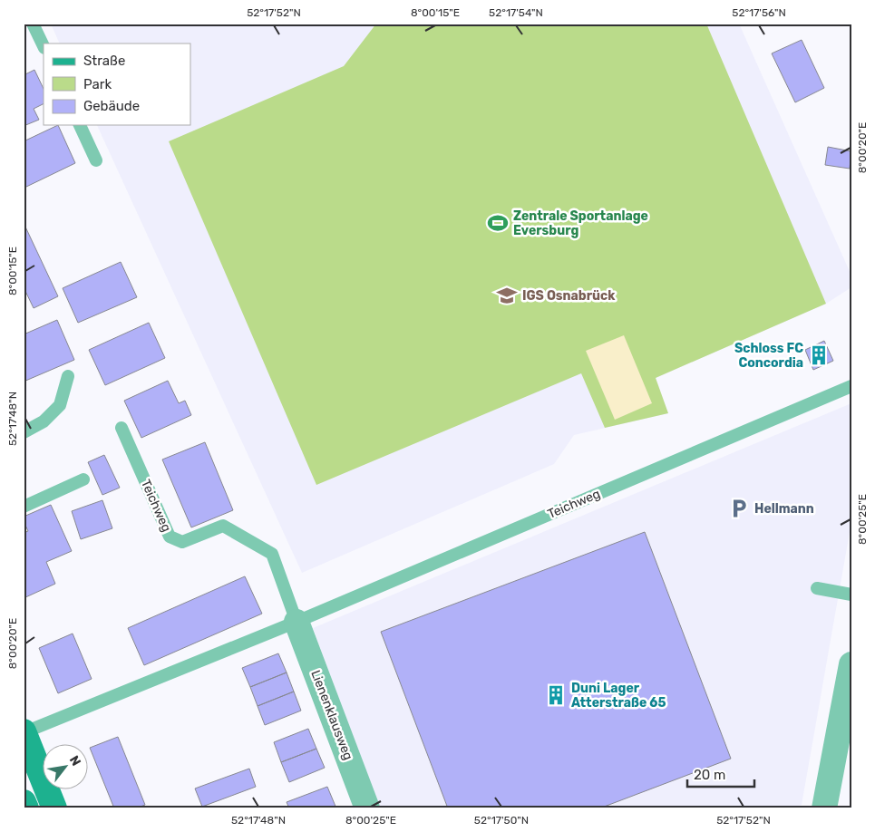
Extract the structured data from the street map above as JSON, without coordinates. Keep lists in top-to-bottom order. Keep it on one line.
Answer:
{"streets":{"street":["Lienenklausweg"],"lane":["Teichweg"]},"crossings":[["Teichweg","Lienenklausweg"]],"places":{"sports":["Zentrale Sportanlage Eversburg"],"school or university":["IGS Osnabrück"],"building":["Schloss FC Concordia","Duni Lager Atterstraße 65"],"parking":["Hellmann"]},"legend":["Straße","Park","Gebäude"],"scale_bar":"20 m","north":"top right","coordinates":["52°17'52\"N","8°00'15\"E","52°17'54\"N","52°17'56\"N","8°00'20\"E","52°17'48\"N","8°00'25\"E","52°17'50\"N"]}
